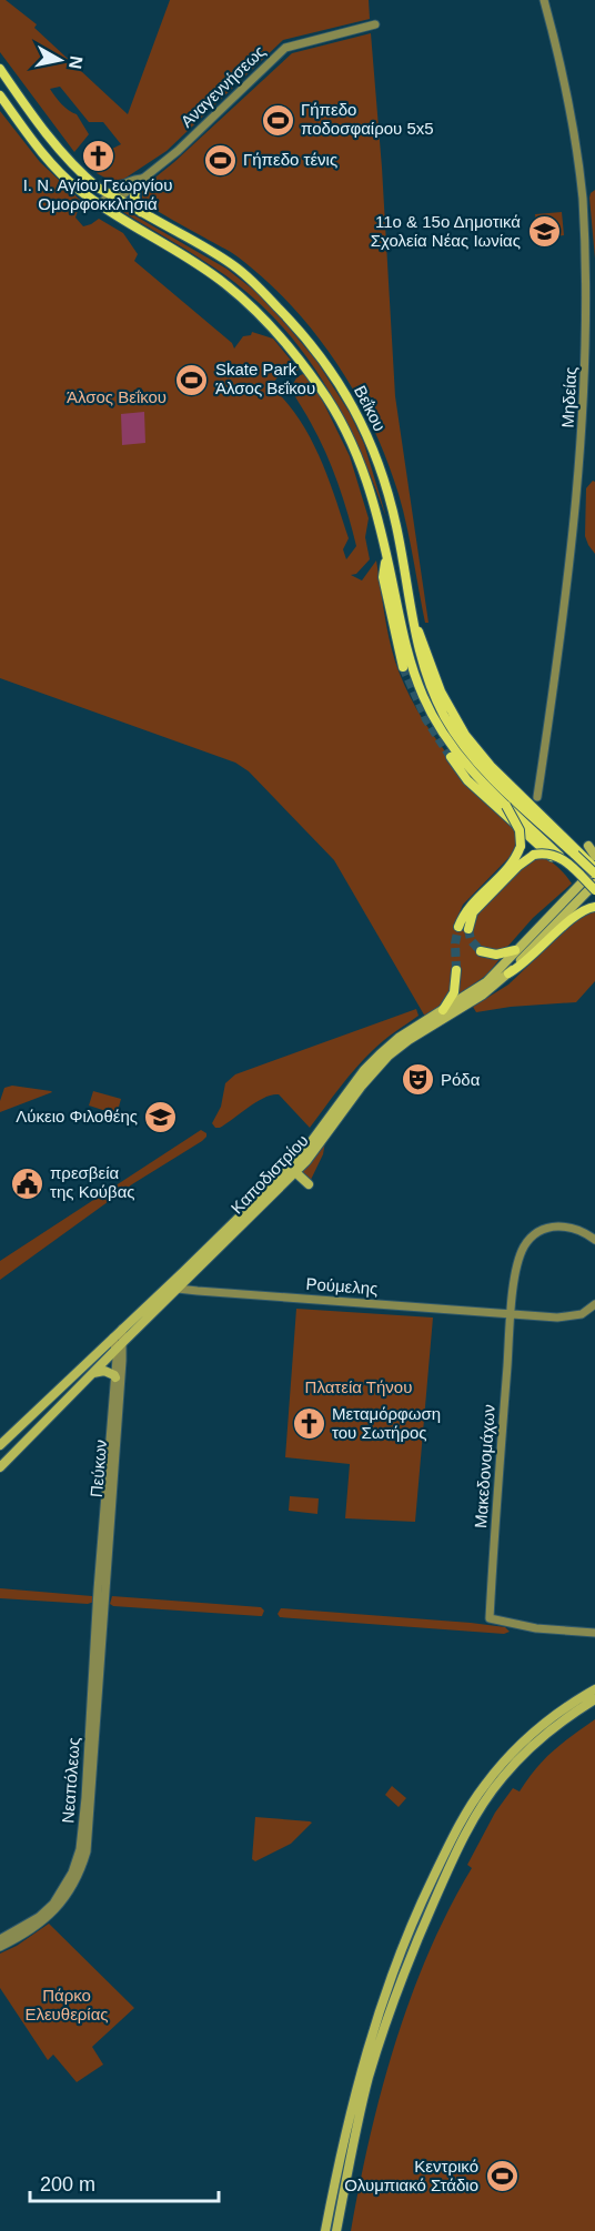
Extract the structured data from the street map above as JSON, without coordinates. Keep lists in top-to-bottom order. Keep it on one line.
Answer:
{"streets":{"main road":["Βεΐκου","Καποδιστρίου"],"street":["Αναγεννήσεως","Μηδείας","Ρούμελης","Μακεδονομάχων","Πεύκων","Νεαπόλεως"]},"crossings":[["Αναγεννήσεως","Βεΐκου"],["Βεΐκου","Καποδιστρίου"],["Καποδιστρίου","Ρούμελης"],["Καποδιστρίου","Πεύκων"],["Ρούμελης","Μακεδονομάχων"],["Πεύκων","Νεαπόλεως"]],"parks":["Άλσος Βεΐκου","Πλατεία Τήνου","Πάρκο Ελευθερίας"],"places":{"sports":["Γήπεδο ποδοσφαίρου 5x5","Γήπεδο τένις","Skate Park Άλσος Βεΐκου","Κεντρικό Ολυμπιακό Στάδιο"],"church":["Ι. Ν. Αγίου Γεωργίου Ομορφοκκλησιά","Μεταμόρφωση του Σωτήρος"],"school or university":["11ο & 15ο Δημοτικά Σχολεία Νέας Ιωνίας","Λύκειο Φιλοθέης"],"theatre":["Ρόδα"],"public building":["πρεσβεία της Κούβας"]},"scale_bar":"200 m","north":"right"}
